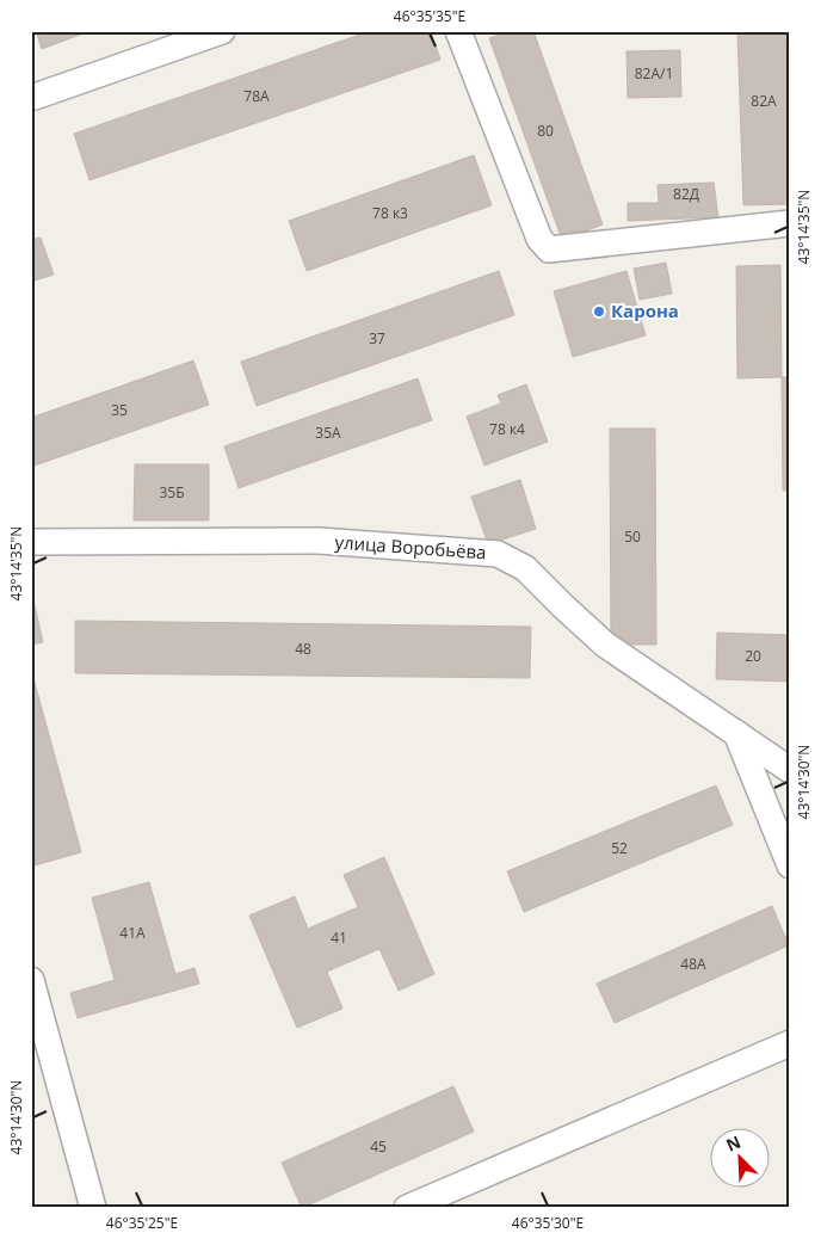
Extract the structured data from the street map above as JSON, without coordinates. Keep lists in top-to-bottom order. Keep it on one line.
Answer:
{"streets":{"street":["улица Воробьёва"]},"places":["Карона"],"house_numbers":["82А/1","78А","82А","80","82Д","78 к3","37","35","78 к4","35А","35Б","50","48","20","52","41А","41","48А","45"],"north":"top left","coordinates":["46°35'35\"E","43°14'35\"N","43°14'30\"N","46°35'25\"E","46°35'30\"E"]}
